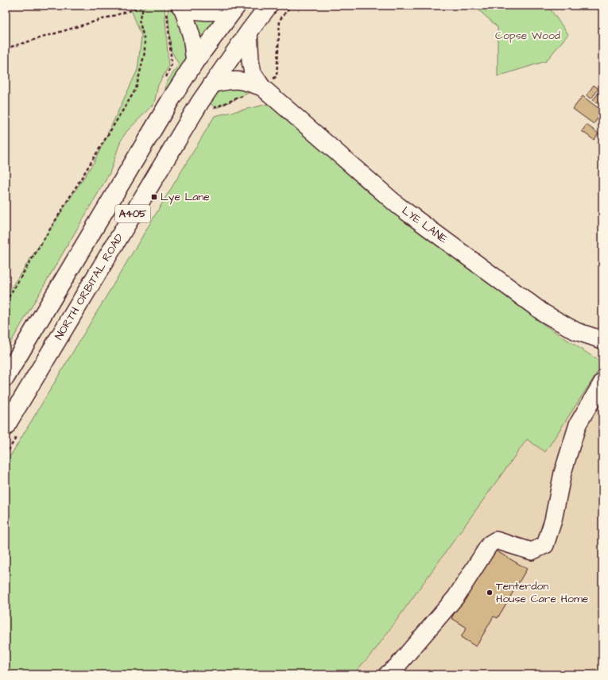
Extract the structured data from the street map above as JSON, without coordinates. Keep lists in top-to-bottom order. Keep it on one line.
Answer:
{"streets":{"highway":["A405","NORTH ORBITAL ROAD"],"street":["LYE LANE"]},"crossings":[["LYE LANE","NORTH ORBITAL ROAD"]],"parks":["Copse Wood"],"places":{"transit":["Lye Lane"],"other":["Tenterdon House Care Home"]}}
